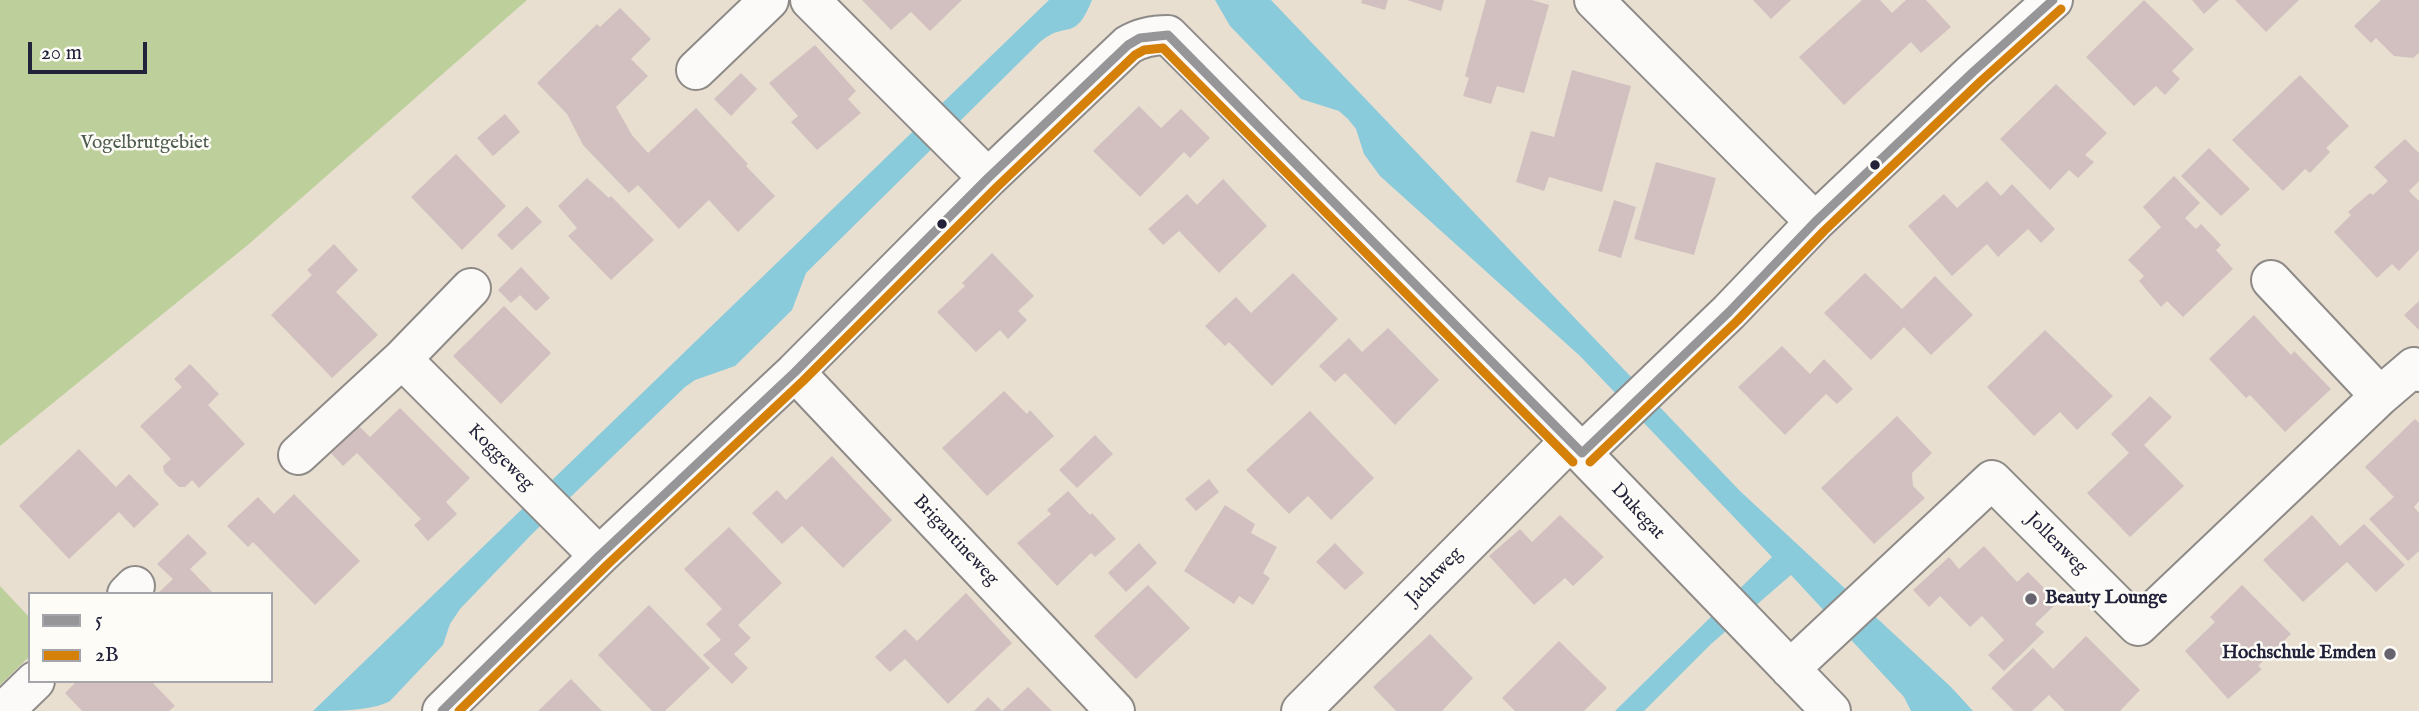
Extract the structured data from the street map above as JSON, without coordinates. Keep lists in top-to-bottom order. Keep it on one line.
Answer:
{"streets":{"street":["Koggeweg","Dukegat","Brigantineweg","Jollenweg","Jachtweg"]},"crossings":[["Dukegat","Jollenweg"],["Dukegat","Jachtweg"]],"parks":["Vogelbrutgebiet"],"places":["Beauty Lounge","Hochschule Emden"],"lines":["transit line 5","transit line 2B"],"legend":["5","2B"],"scale_bar":"20 m"}
